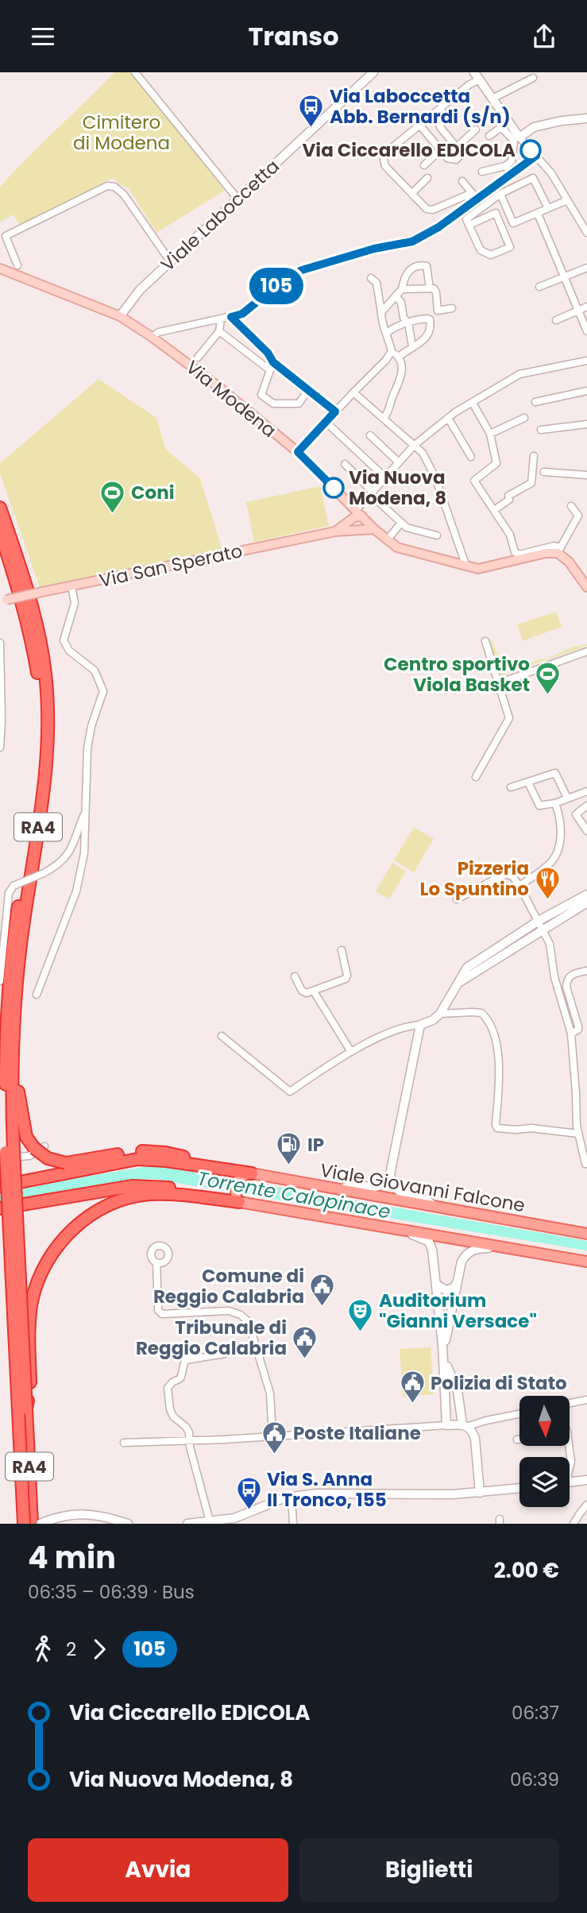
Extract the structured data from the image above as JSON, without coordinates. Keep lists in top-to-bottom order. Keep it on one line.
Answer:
{"streets":{"highway":["RA4"],"main road":["Via Modena","Via San Sperato","Viale Giovanni Falcone"],"street":["Viale Laboccetta"]},"crossings":[["Viale Laboccetta","Via Modena"],["Via Modena","Via San Sperato"]],"water":["Torrente Calopinace"],"parks":["Cimitero di Modena"],"places":{"bus stop":["Via Laboccetta Abb. Bernardi (s/n)","Via S. Anna II Tronco, 155"],"other":["Via Ciccarello EDICOLA","Via Nuova Modena, 8"],"sports":["Coni","Centro sportivo Viola Basket"],"restaurant":["Pizzeria Lo Spuntino"],"fuel station":["IP"],"public building":["Comune di Reggio Calabria","Tribunale di Reggio Calabria","Polizia di Stato","Poste Italiane"],"theatre":["Auditorium \"Gianni Versace\""]},"lines":["bus line 105"],"north":"bottom","page":{"header":"Transo","on_map":"105","heading":["4 min","06:35 – 06:39 · Bus","2.00 €"],"legs":["2","105"],"list":[{"name":"Via Ciccarello EDICOLA","value":"06:37"},{"name":"Via Nuova Modena, 8","value":"06:39"}],"buttons":["Avvia","Biglietti"]}}
